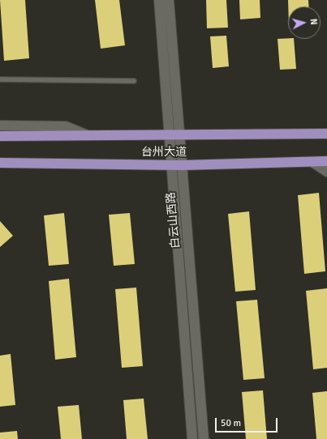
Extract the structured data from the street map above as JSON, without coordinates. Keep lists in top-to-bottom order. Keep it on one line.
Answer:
{"streets":{"main road":["台州大道","白云山西路"]},"crossings":[["台州大道","白云山西路"]],"scale_bar":"50 m","north":"right"}
